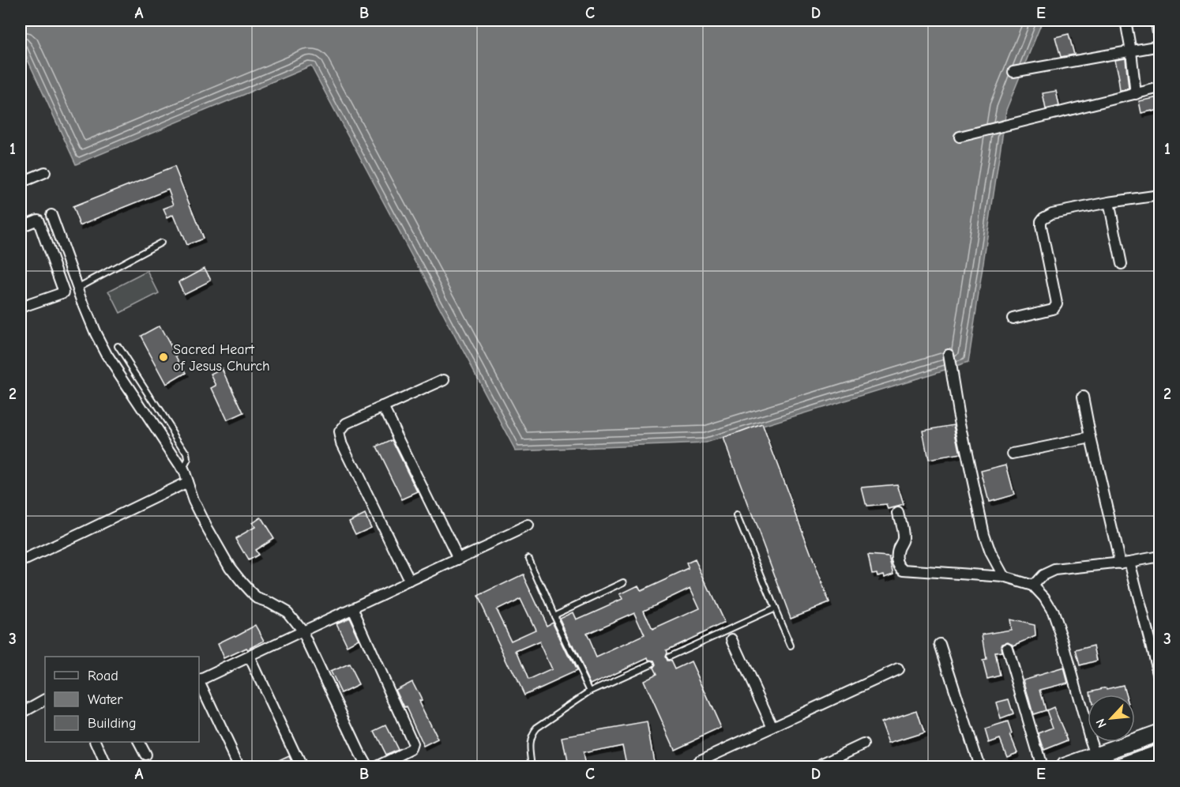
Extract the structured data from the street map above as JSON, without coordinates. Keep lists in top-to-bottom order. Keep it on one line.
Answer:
{"places":["Sacred Heart of Jesus Church"],"legend":["Road","Water","Building"],"north":"bottom left","grid":{"columns":["A","B","C","D","E"],"rows":["1","2","3"]}}
